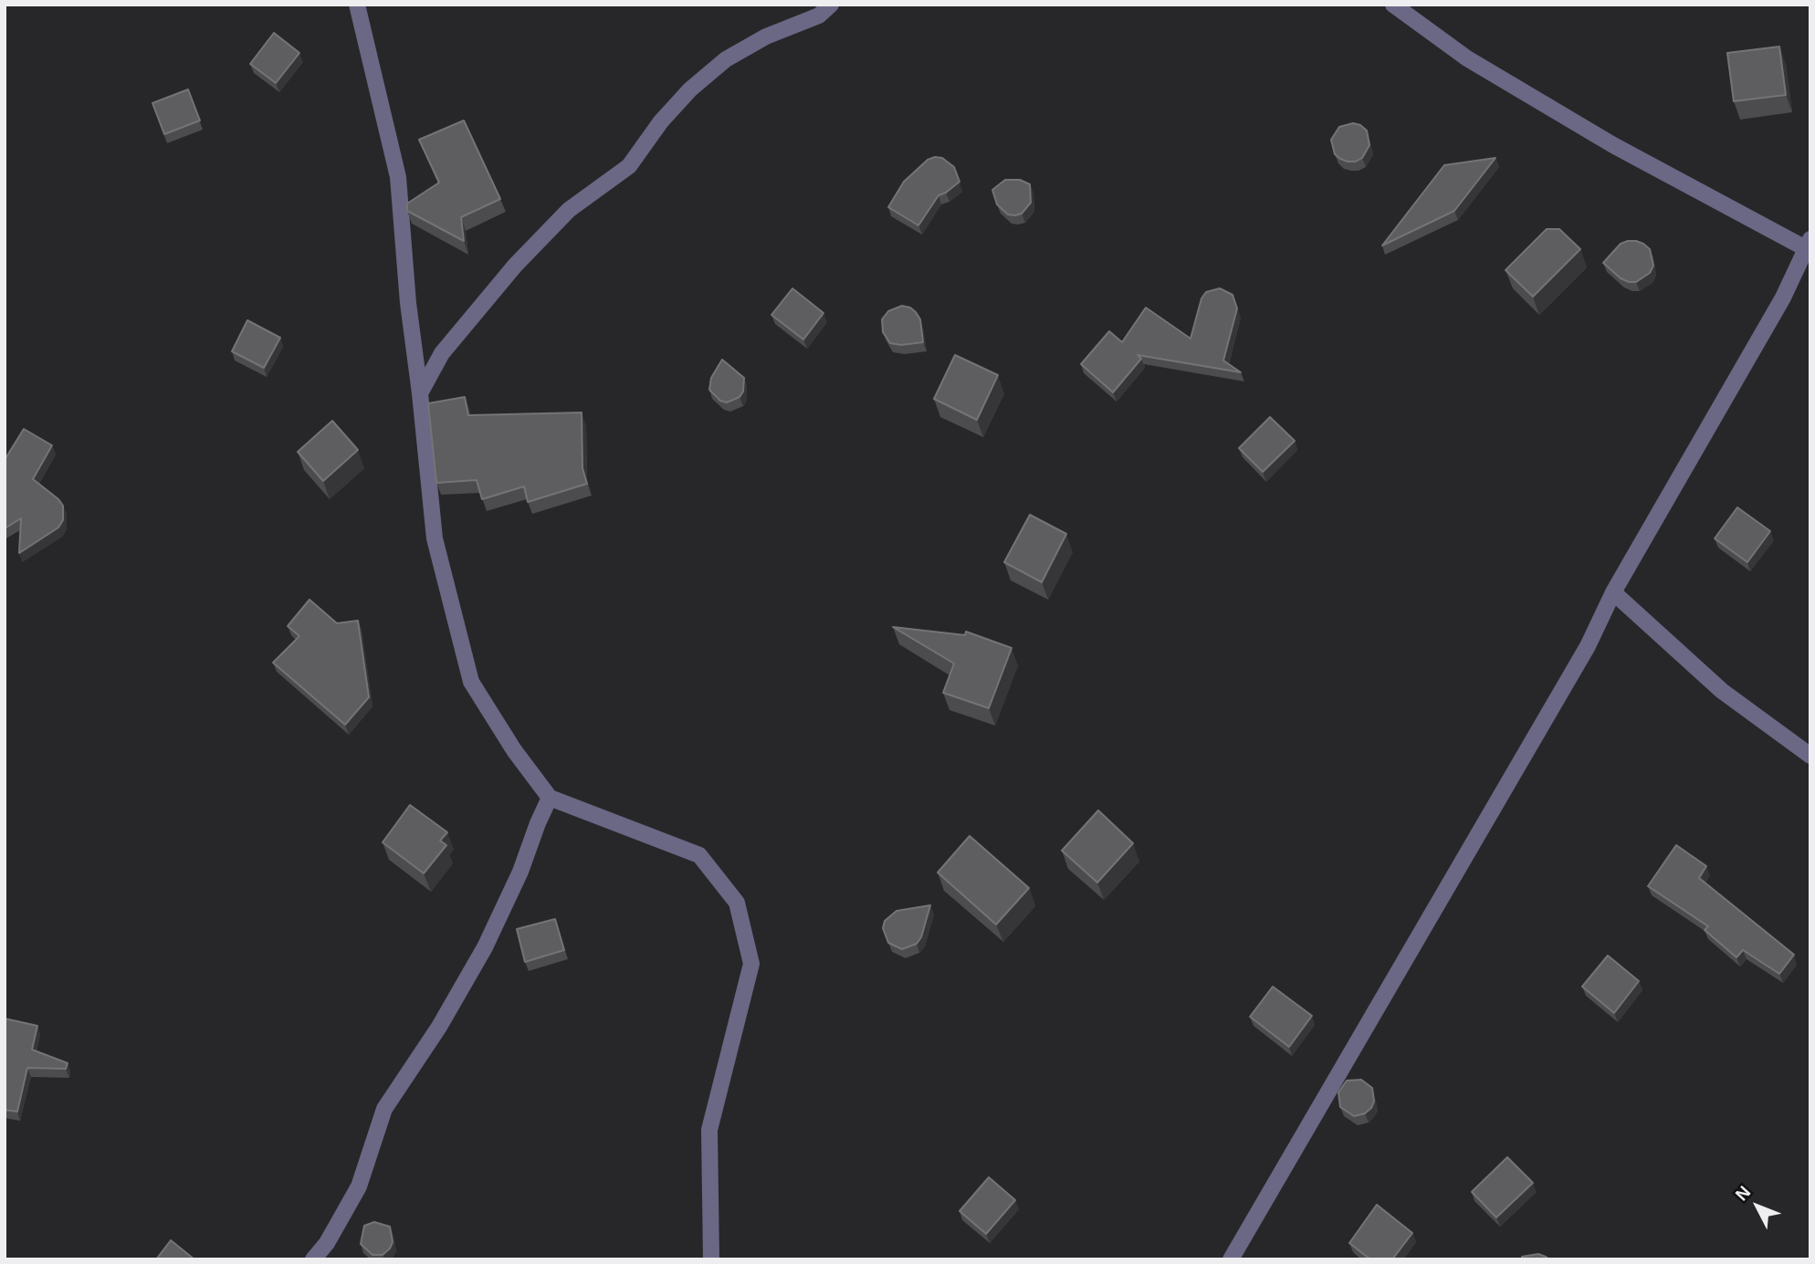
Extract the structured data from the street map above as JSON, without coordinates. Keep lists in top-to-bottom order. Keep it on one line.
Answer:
{"north":"top left"}
